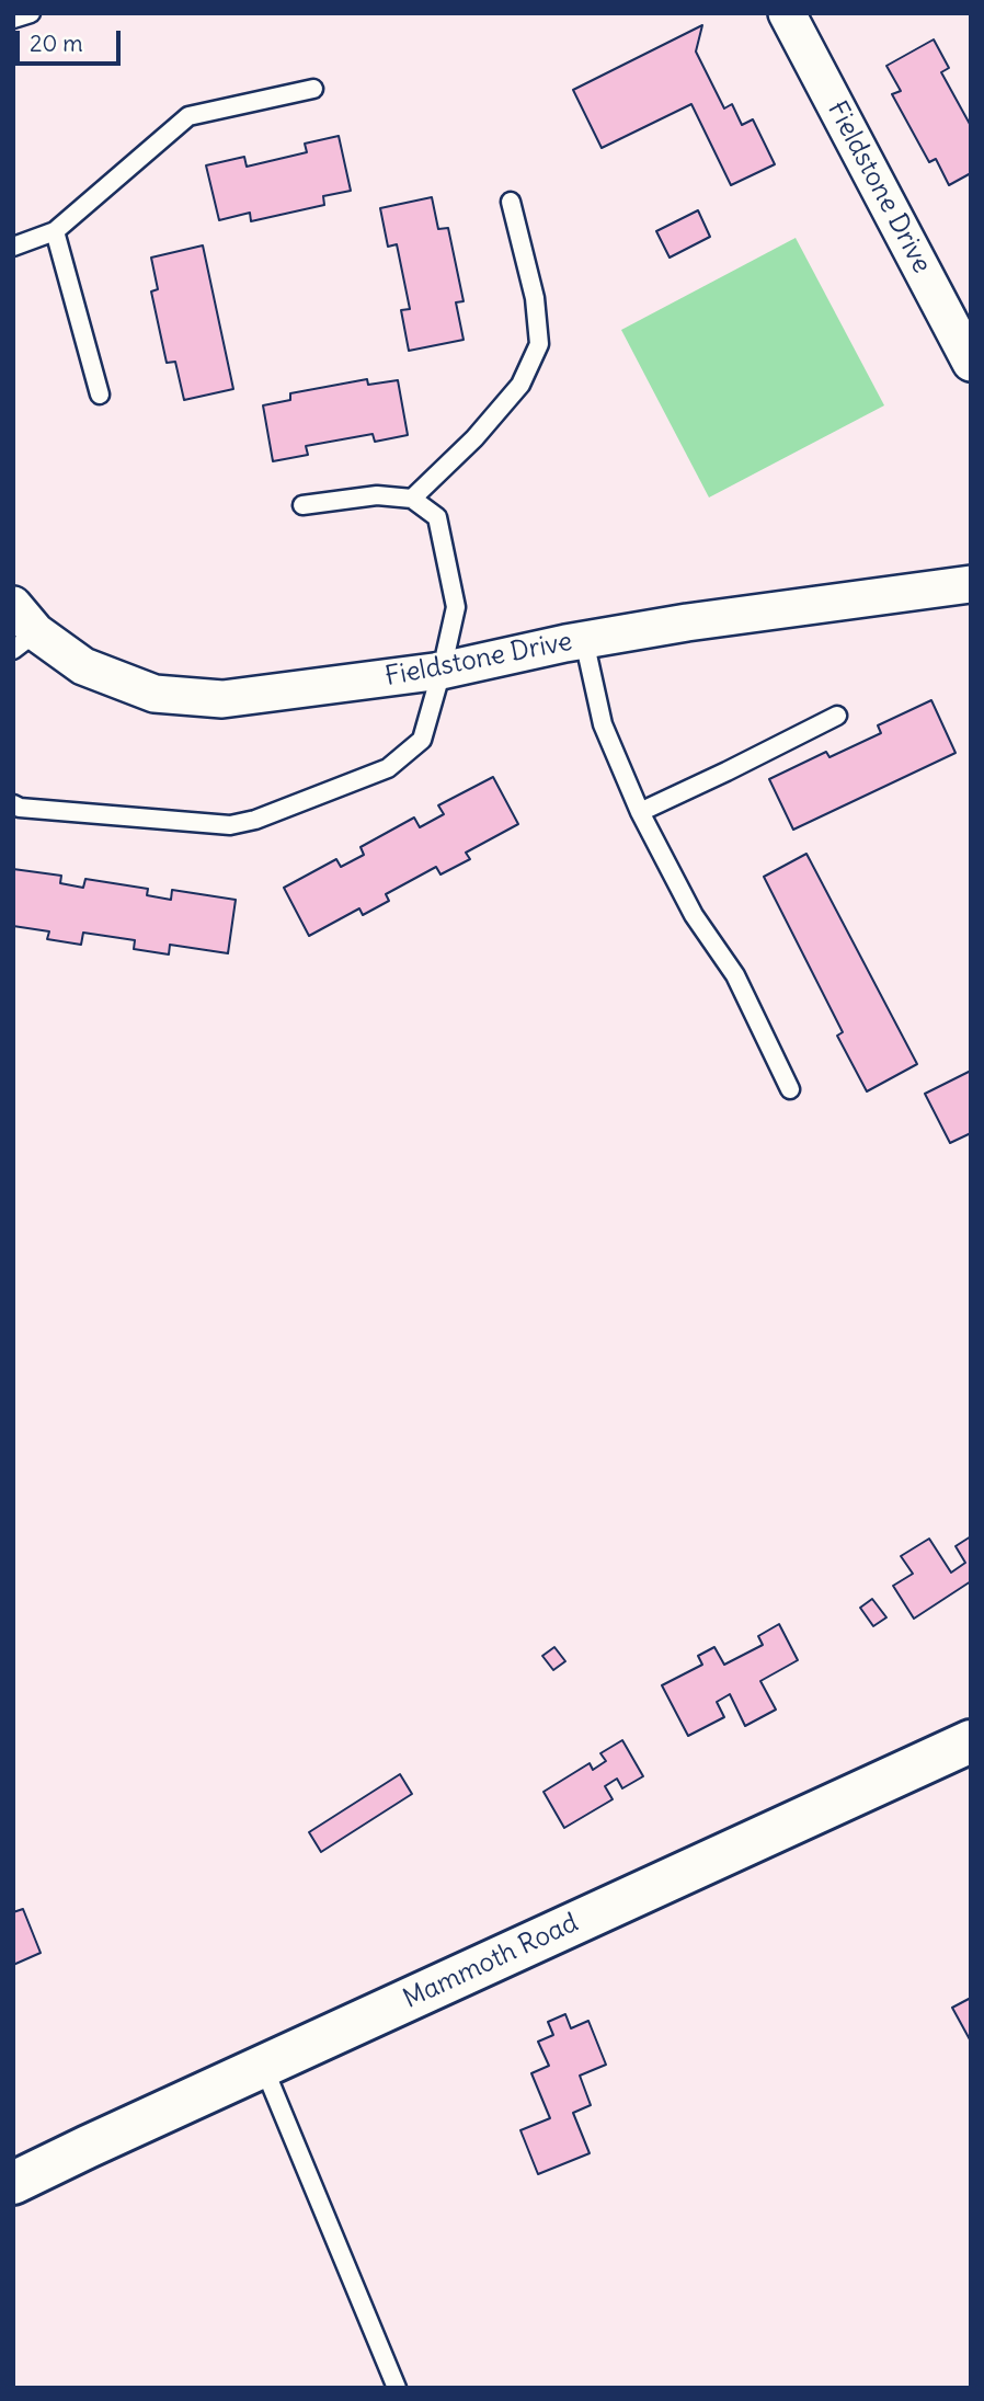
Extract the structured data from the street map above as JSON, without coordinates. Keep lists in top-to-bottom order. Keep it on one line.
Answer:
{"streets":{"main road":["Mammoth Road"],"street":["Fieldstone Drive"]},"scale_bar":"20 m"}
